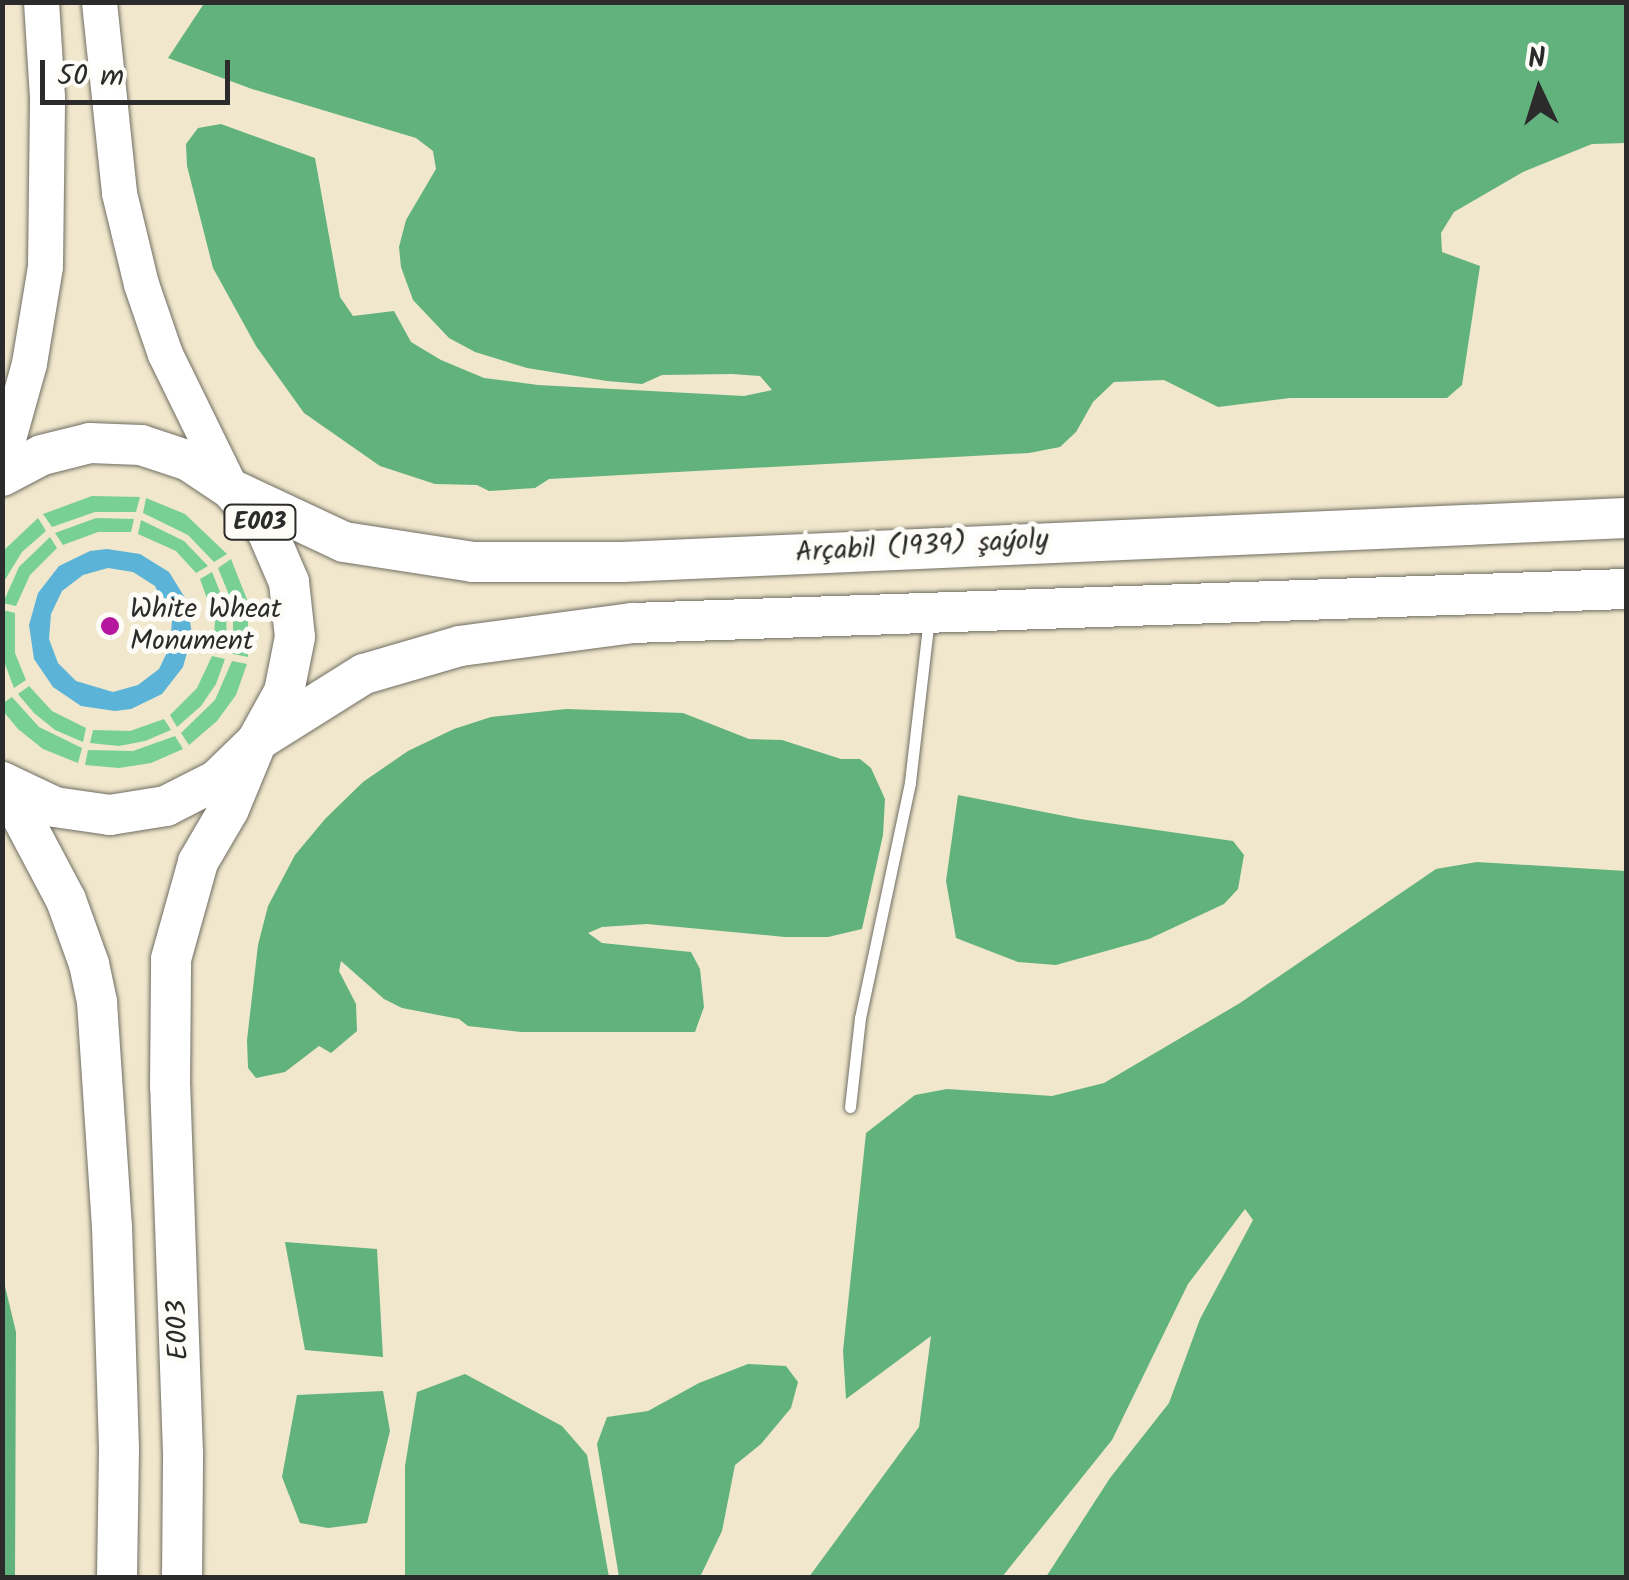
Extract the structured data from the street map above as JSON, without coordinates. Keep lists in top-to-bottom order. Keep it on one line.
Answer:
{"streets":{"highway":["E003","Arçabil (1939) şaýoly"]},"crossings":[["E003","Arçabil (1939) şaýoly"]],"places":["White Wheat Monument"],"scale_bar":"50 m","north":"top"}
